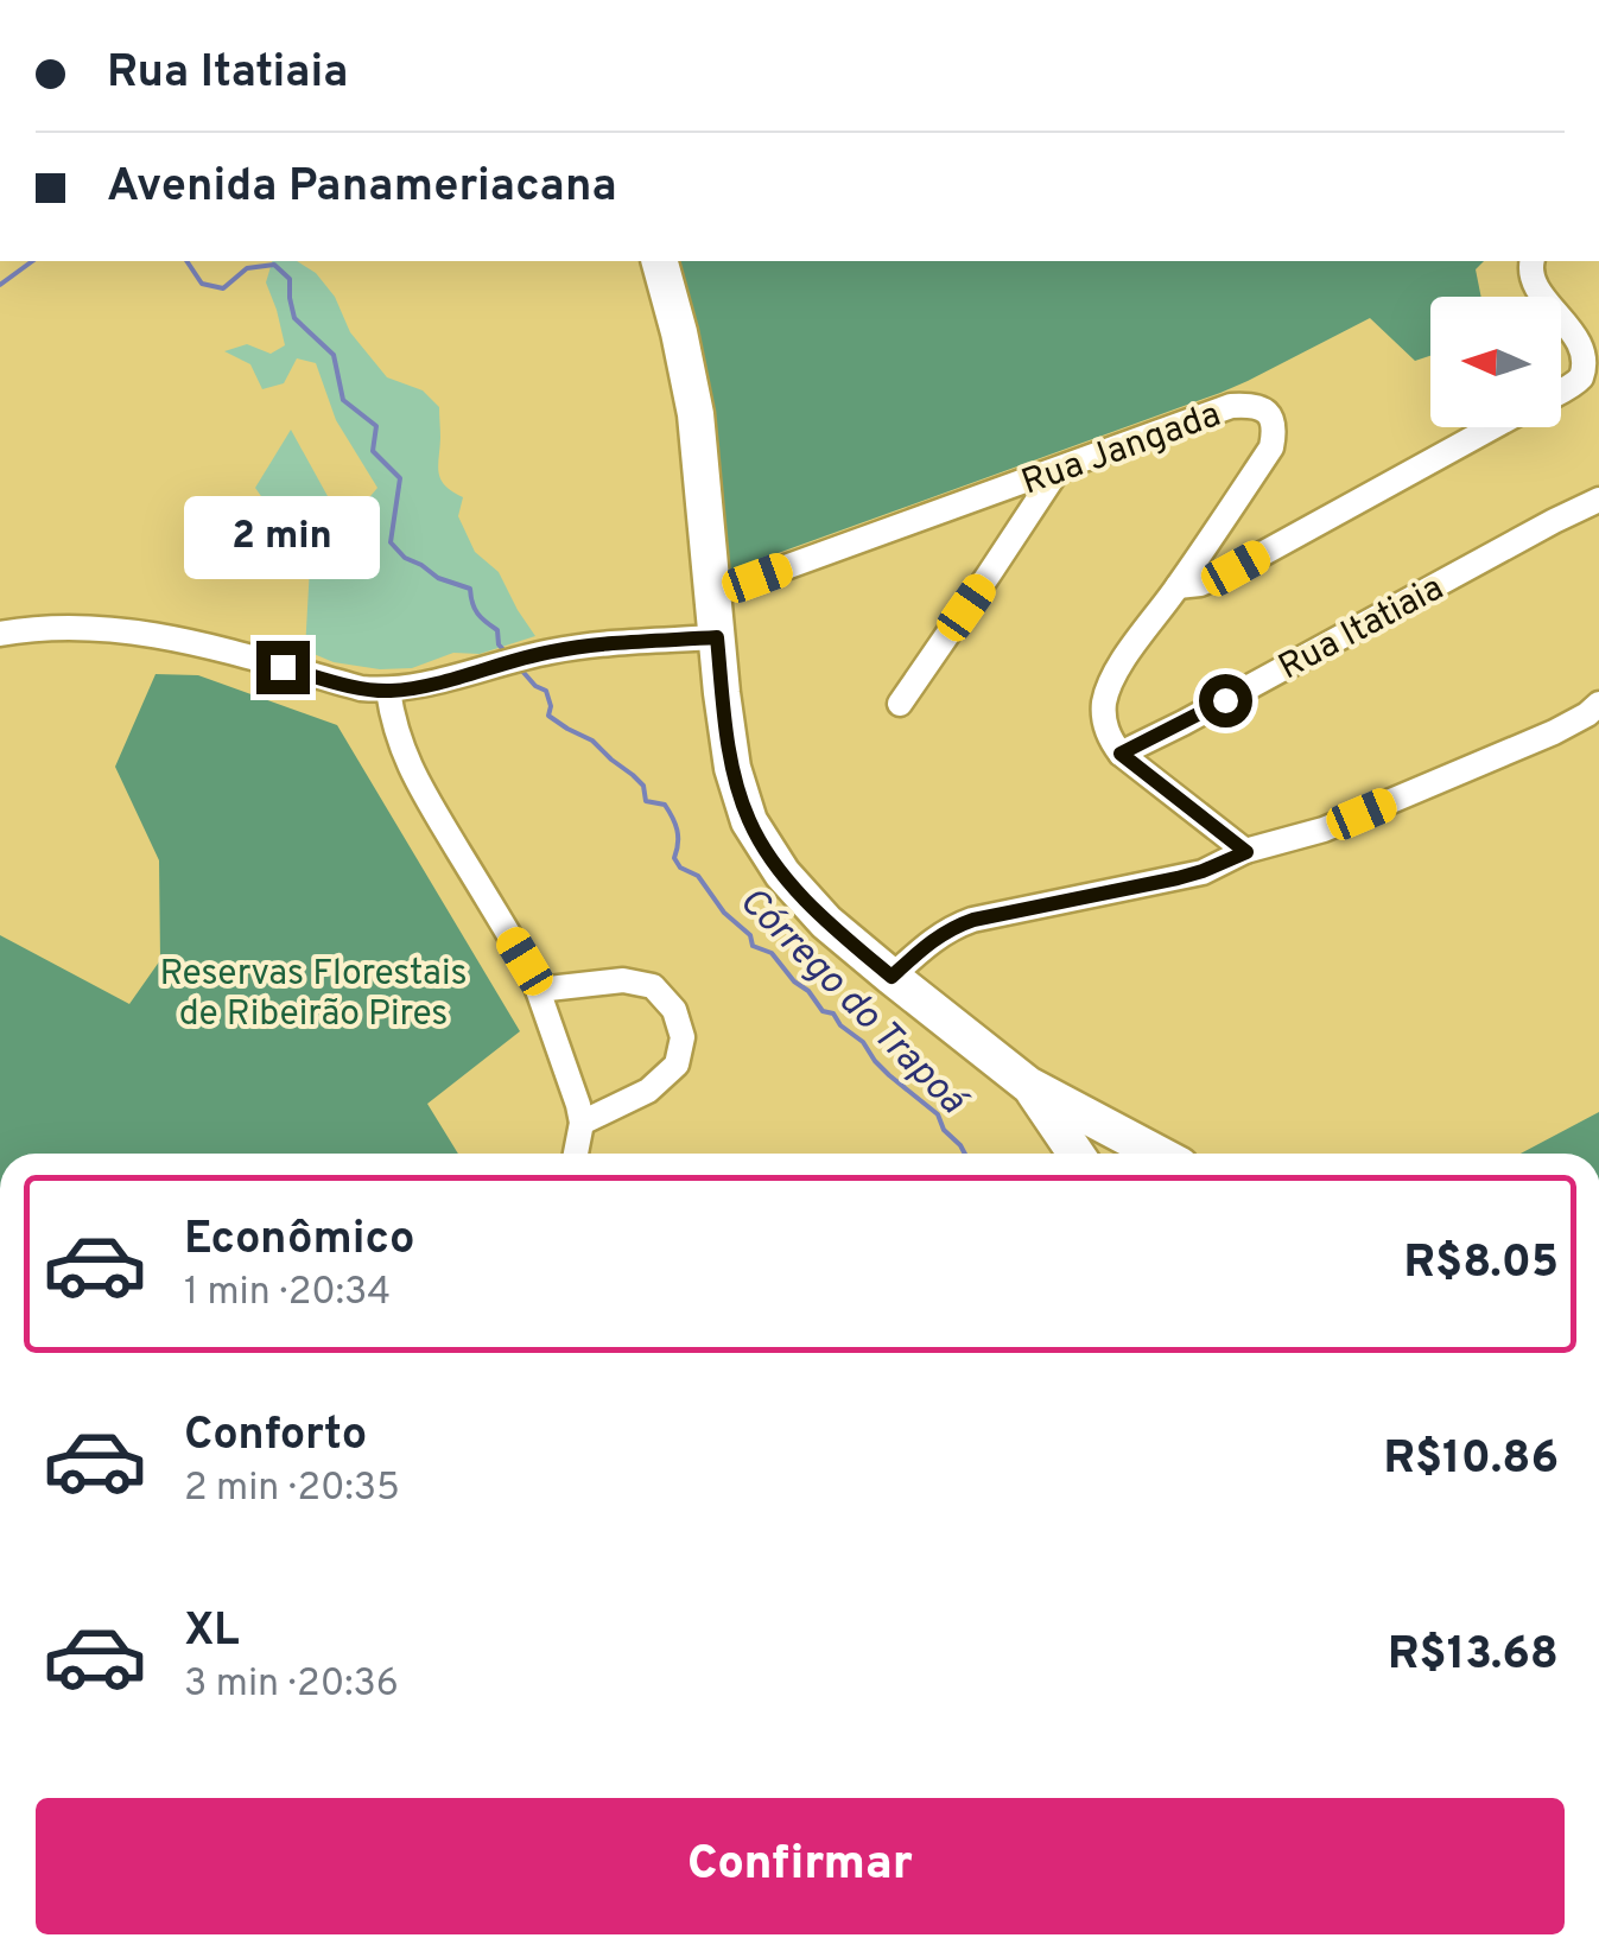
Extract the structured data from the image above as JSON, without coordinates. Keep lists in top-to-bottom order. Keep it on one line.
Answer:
{"streets":{"street":["Rua Jangada","Rua Itatiaia"]},"crossings":[["Rua Jangada","Rua Itatiaia"]],"water":["Córrego do Trapoá"],"parks":["Reservas Florestais de Ribeirão Pires"],"north":"left","page":{"banner":["Rua Itatiaia","Avenida Panameriacana"],"bubble":"2 min","list":[{"name":"Econômico","note":"1 min · 20:34","value":"R$8.05"},{"name":"Conforto","note":"2 min · 20:35","value":"R$10.86"},{"name":"XL","note":"3 min · 20:36","value":"R$13.68"}],"buttons":"Confirmar"}}
